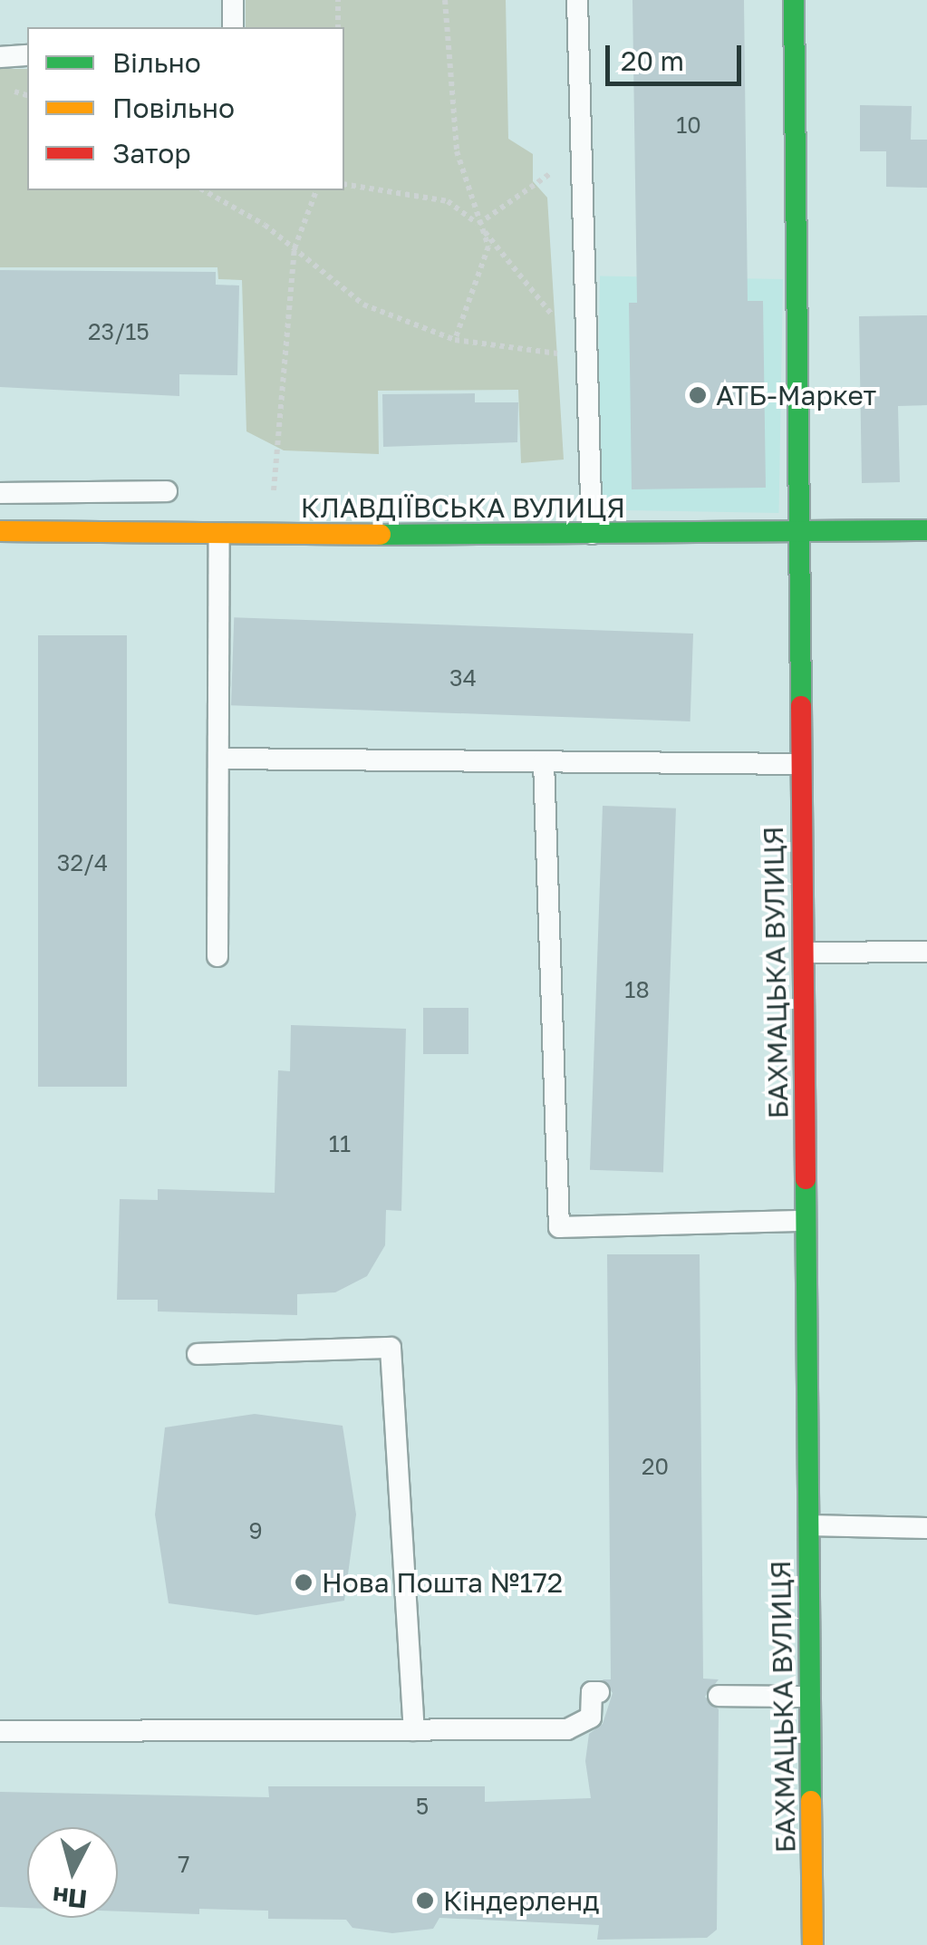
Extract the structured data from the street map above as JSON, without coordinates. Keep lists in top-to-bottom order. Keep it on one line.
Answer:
{"streets":{"street":["КЛАВДІЇВСЬКА ВУЛИЦЯ","БАХМАЦЬКА ВУЛИЦЯ"]},"crossings":[["КЛАВДІЇВСЬКА ВУЛИЦЯ","БАХМАЦЬКА ВУЛИЦЯ"]],"places":["АТБ-Маркет","Нова Пошта №172","Кіндерленд"],"house_numbers":["10","23/15","34","32/4","18","11","20","9","5","7"],"legend":["Вільно","Повільно","Затор"],"scale_bar":"20 m","north":"bottom"}
